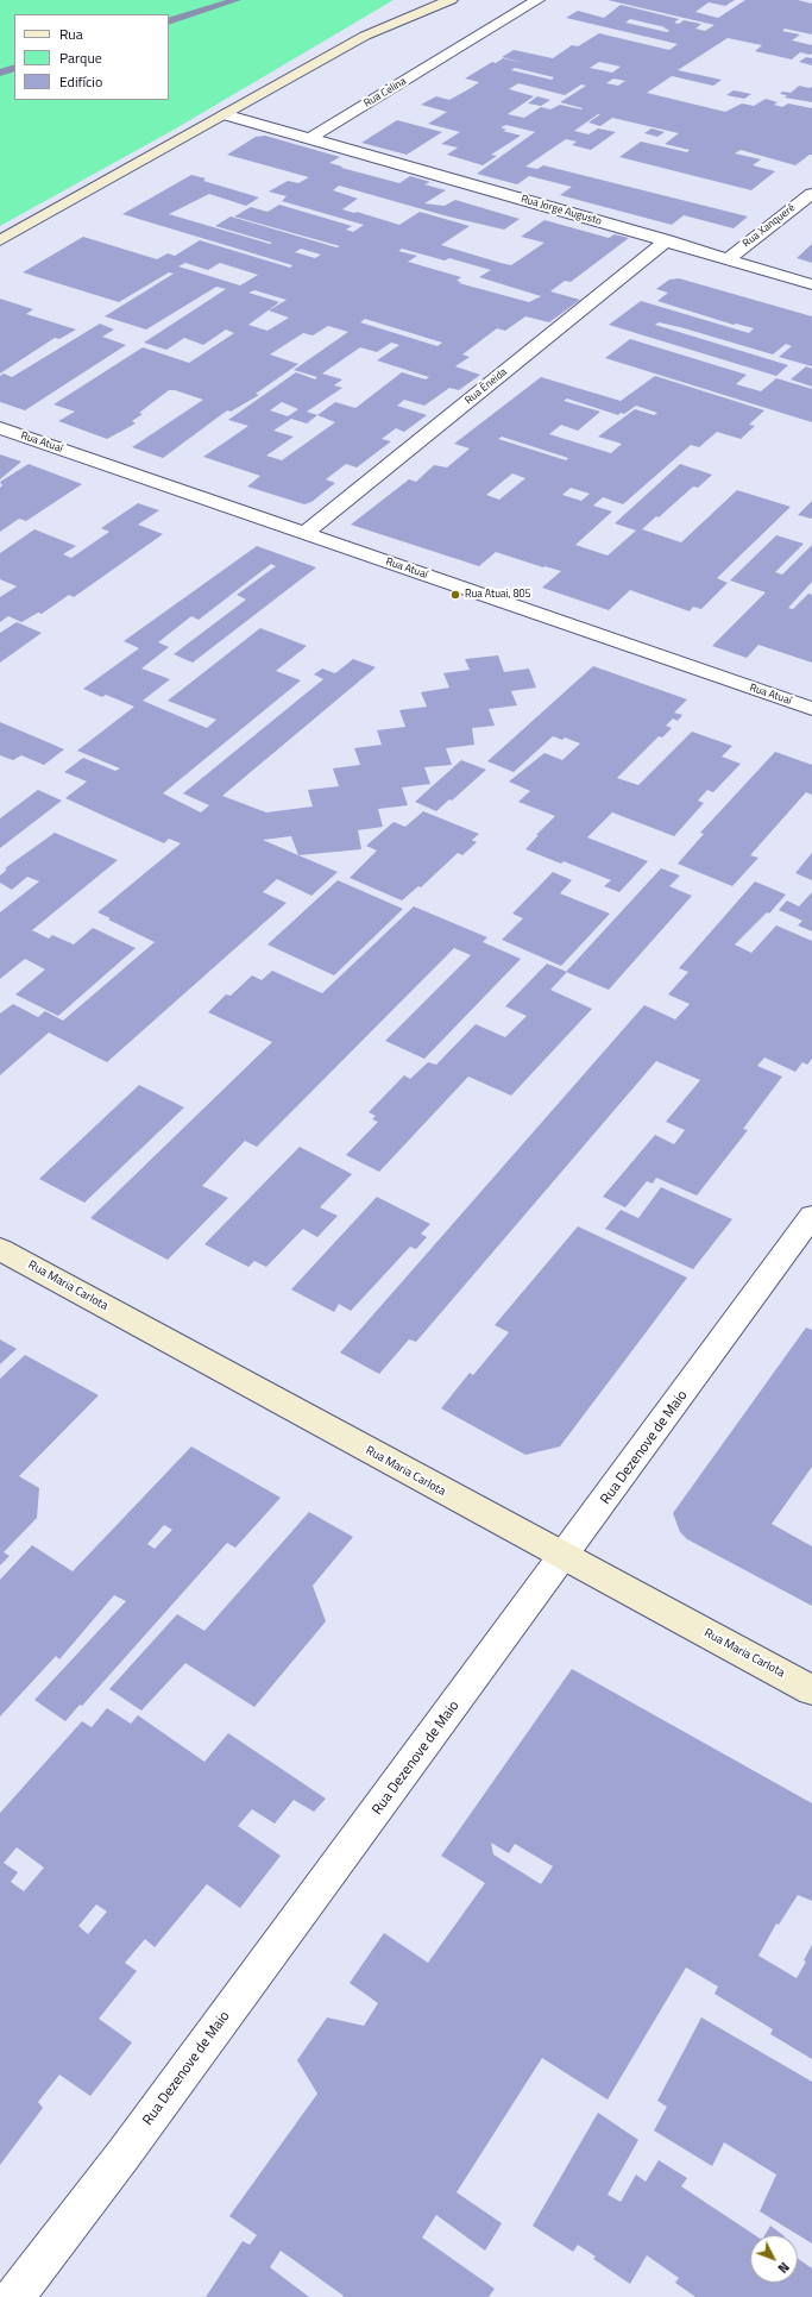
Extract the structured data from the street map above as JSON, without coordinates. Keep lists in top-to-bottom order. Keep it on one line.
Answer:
{"streets":{"street":["Rua Celina","Rua Jorge Augusto","Rua Xanquerê","Rua Êneida","Rua Atuaí","Rua Maria Carlota","Rua Dezenove de Maio"]},"crossings":[["Rua Celina","Rua Jorge Augusto"],["Rua Jorge Augusto","Rua Xanquerê"],["Rua Jorge Augusto","Rua Êneida"],["Rua Êneida","Rua Atuaí"],["Rua Maria Carlota","Rua Dezenove de Maio"]],"places":["Rua Atuai, 805"],"legend":["Rua","Parque","Edifício"],"north":"bottom right"}
